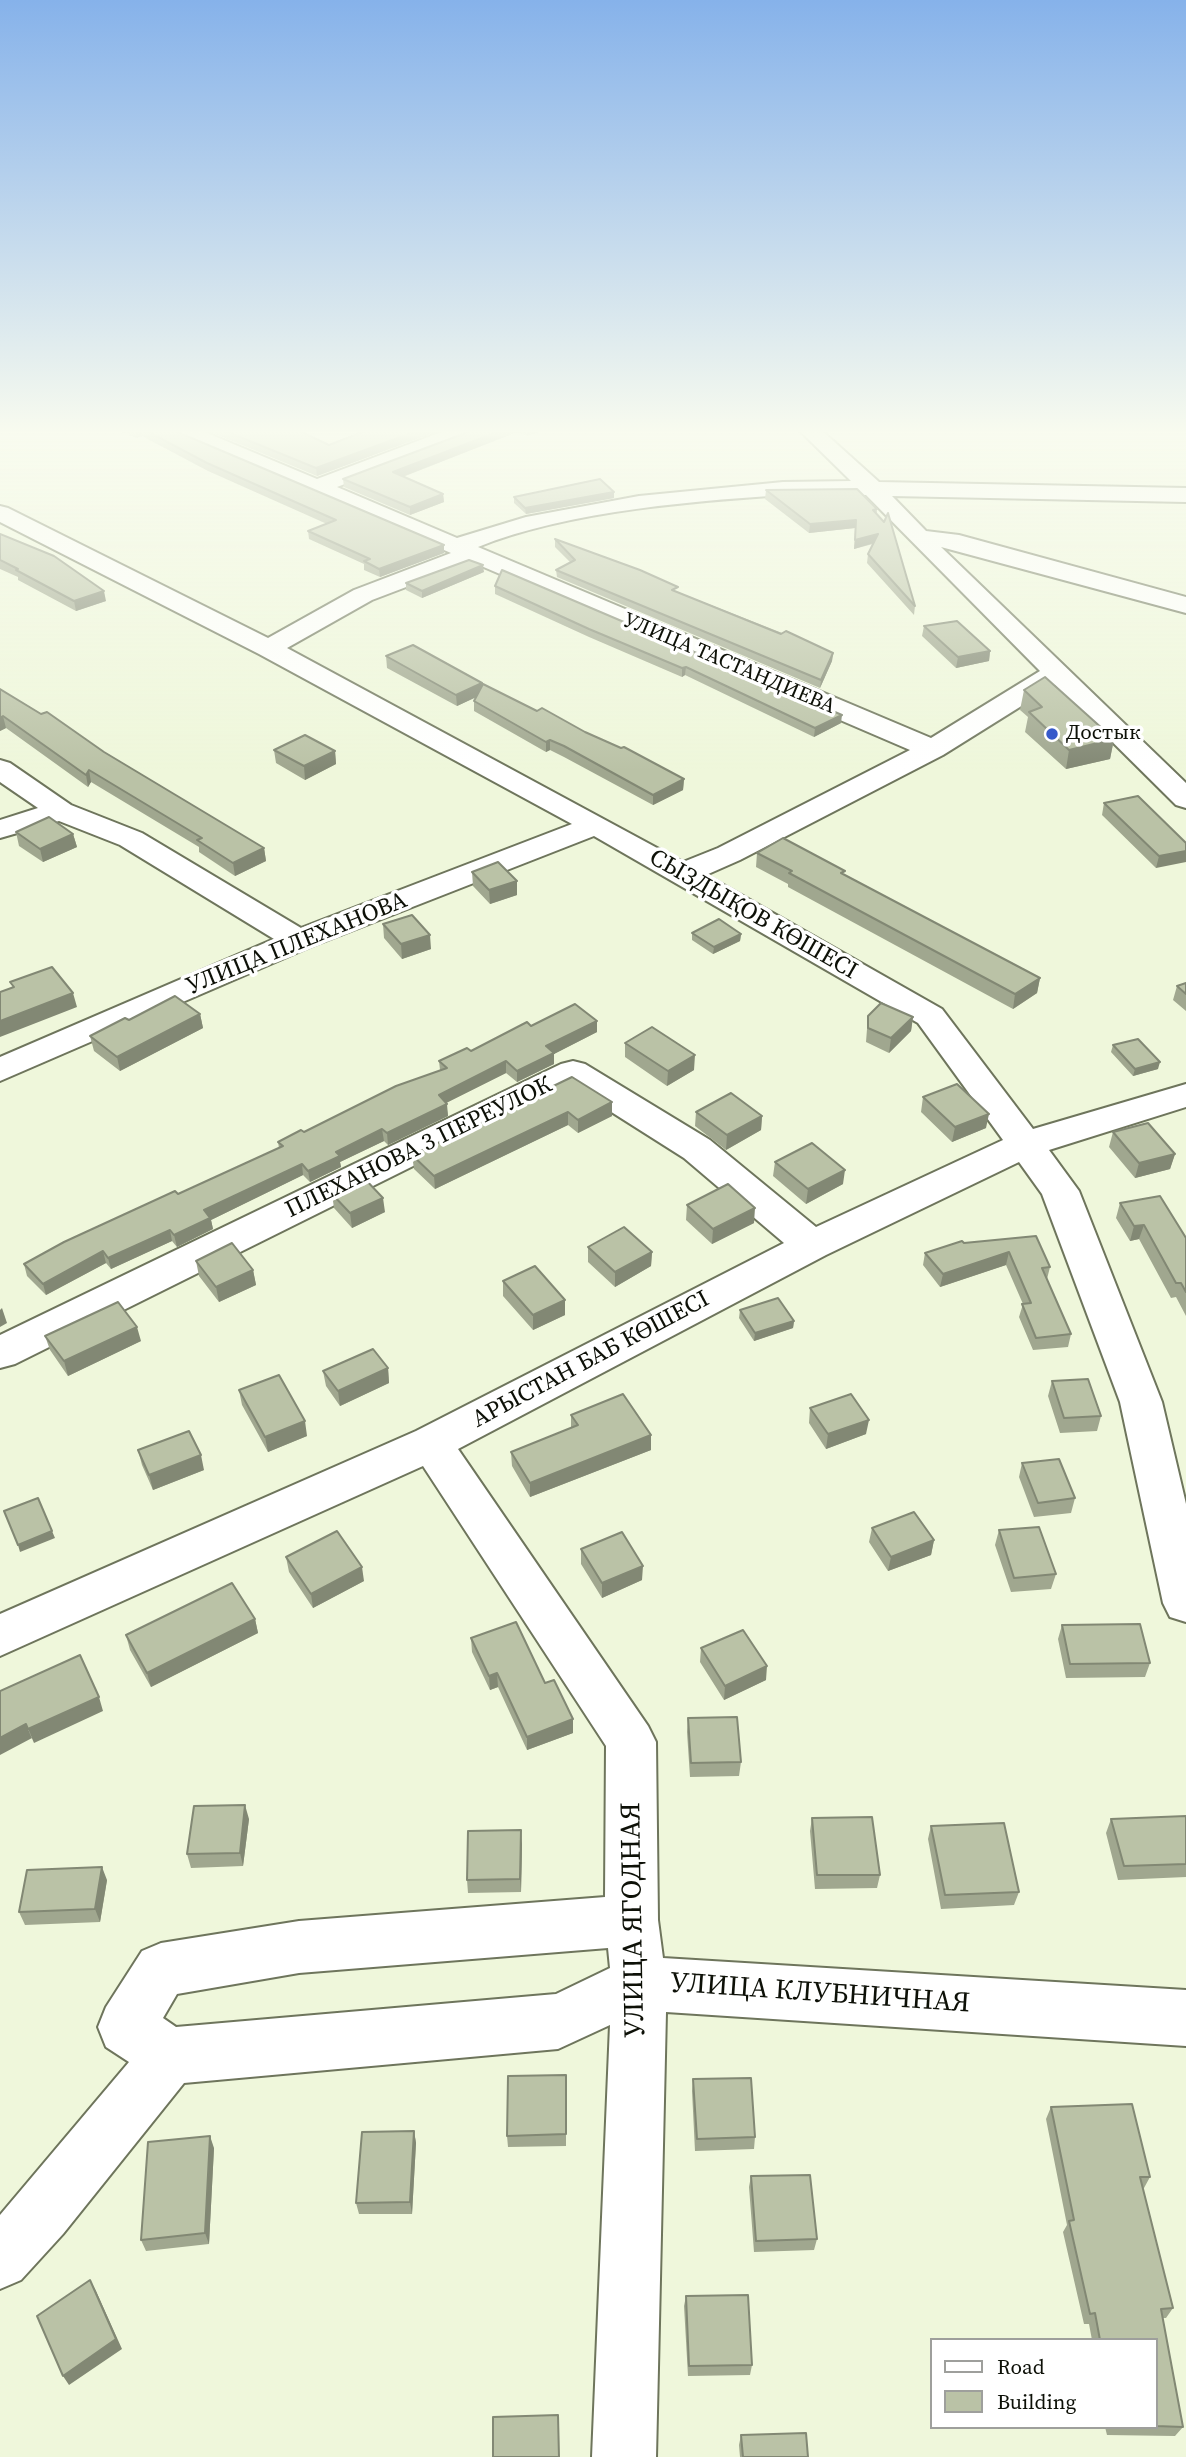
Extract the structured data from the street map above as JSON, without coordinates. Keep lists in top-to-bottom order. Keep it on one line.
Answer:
{"streets":{"street":["УЛИЦА ТАСТАНДИЕВА","СЫЗДЫҚОВ КӨШЕСІ","УЛИЦА ПЛЕХАНОВА","ПЛЕХАНОВА 3 ПЕРЕУЛОК","АРЫСТАН БАБ КӨШЕСІ","УЛИЦА ЯГОДНАЯ","УЛИЦА КЛУБНИЧНАЯ"]},"crossings":[["СЫЗДЫҚОВ КӨШЕСІ","УЛИЦА ПЛЕХАНОВА"],["СЫЗДЫҚОВ КӨШЕСІ","АРЫСТАН БАБ КӨШЕСІ"],["ПЛЕХАНОВА 3 ПЕРЕУЛОК","АРЫСТАН БАБ КӨШЕСІ"],["АРЫСТАН БАБ КӨШЕСІ","УЛИЦА ЯГОДНАЯ"],["УЛИЦА ЯГОДНАЯ","УЛИЦА КЛУБНИЧНАЯ"]],"places":["Достык"],"legend":["Road","Building"]}
